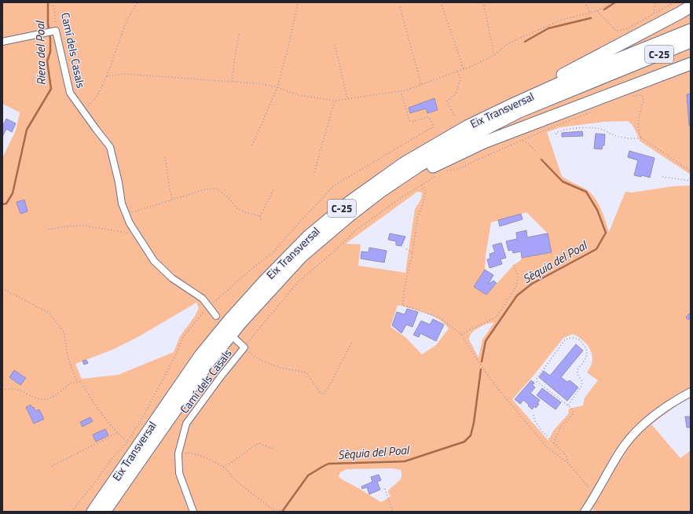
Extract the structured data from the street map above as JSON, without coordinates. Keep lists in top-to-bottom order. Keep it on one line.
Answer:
{"streets":{"highway":["C-25","Eix Transversal"],"street":["Camí dels Casals"]},"water":["Riera del Poal","Sèquia del Poal"]}
